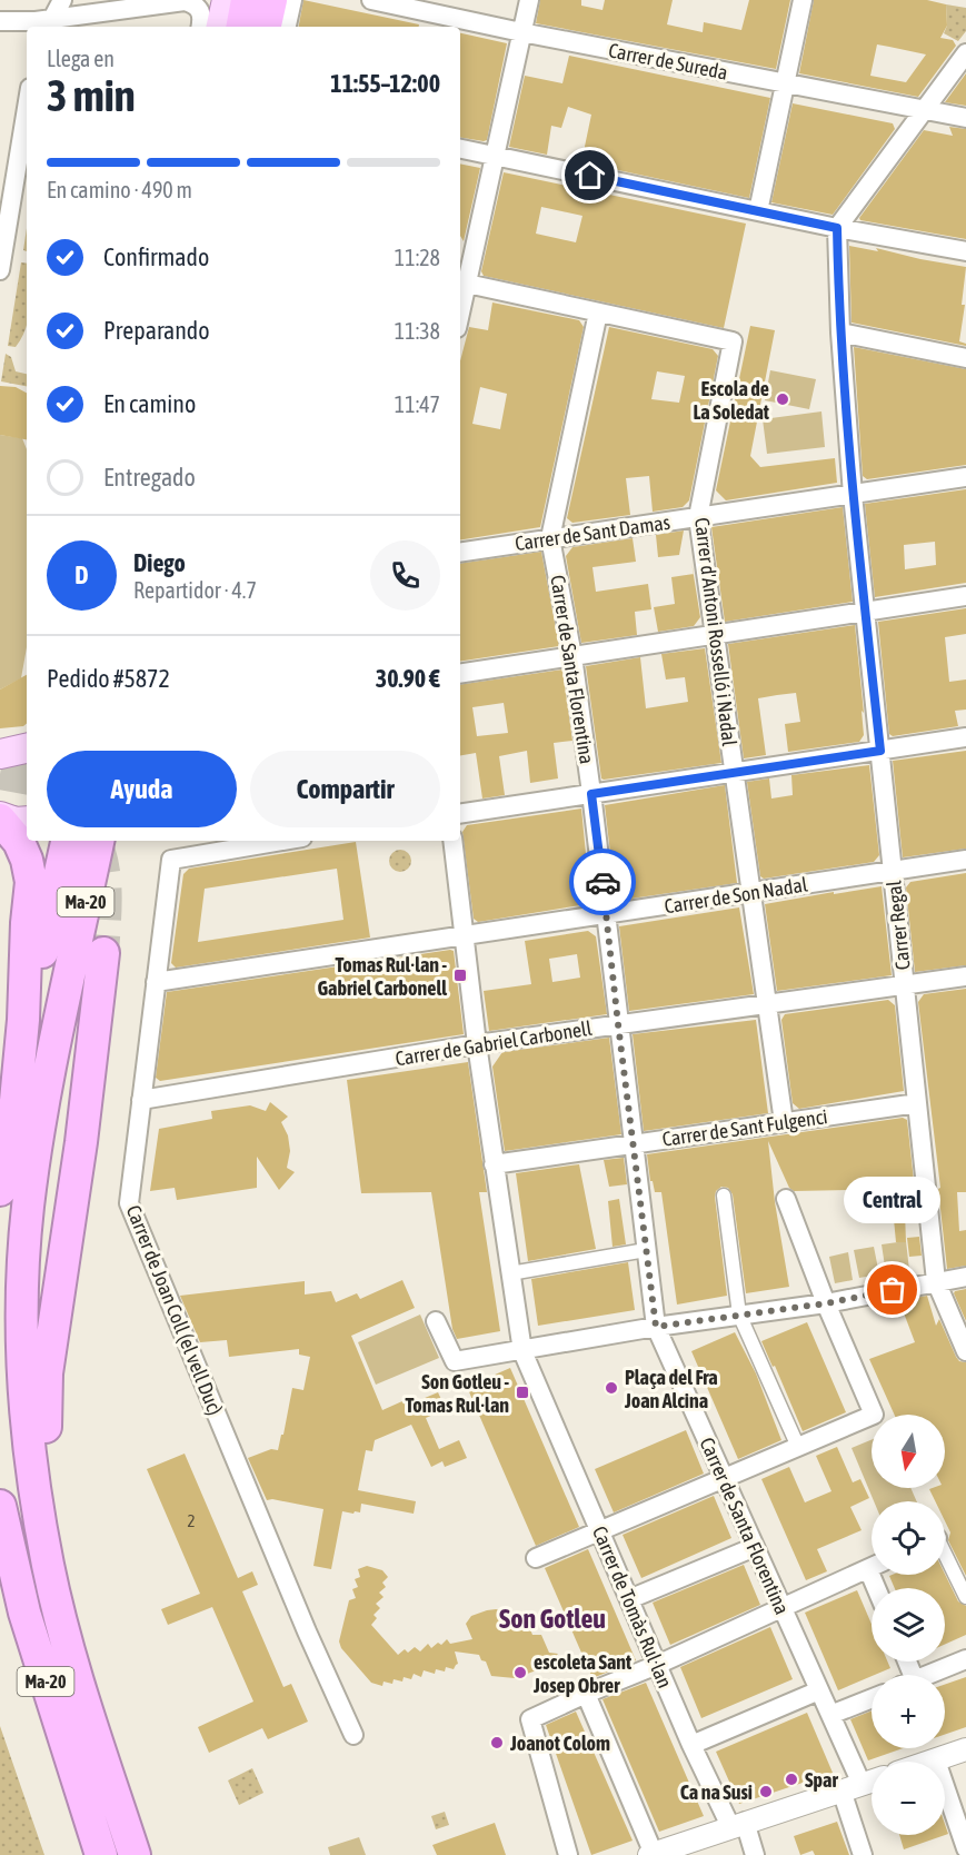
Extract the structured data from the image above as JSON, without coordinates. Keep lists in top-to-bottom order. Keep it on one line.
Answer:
{"streets":{"highway":["Ma-20"],"street":["Carrer de Sureda","Carrer de Sant Damas","Carrer d'Antoni Rosselló i Nadal","Carrer de Santa Florentina","Carrer de Son Nadal","Carrer Regal","Carrer de Gabriel Carbonell","Carrer de Sant Fulgenci","Carrer de Joan Coll (el vell Duc)","Carrer de Tomàs Rul·lan"]},"crossings":[["Carrer de Sant Damas","Carrer d'Antoni Rosselló i Nadal"],["Carrer de Sant Damas","Carrer de Santa Florentina"],["Carrer de Sant Damas","Carrer Regal"],["Carrer d'Antoni Rosselló i Nadal","Carrer de Santa Florentina"],["Carrer d'Antoni Rosselló i Nadal","Carrer de Son Nadal"],["Carrer d'Antoni Rosselló i Nadal","Carrer de Gabriel Carbonell"],["Carrer d'Antoni Rosselló i Nadal","Carrer de Sant Fulgenci"],["Carrer de Santa Florentina","Carrer de Son Nadal"],["Carrer de Santa Florentina","Carrer de Gabriel Carbonell"],["Carrer de Santa Florentina","Carrer de Sant Fulgenci"],["Carrer de Son Nadal","Carrer Regal"],["Carrer de Son Nadal","Carrer de Joan Coll (el vell Duc)"],["Carrer Regal","Carrer de Gabriel Carbonell"],["Carrer Regal","Carrer de Sant Fulgenci"],["Carrer de Gabriel Carbonell","Carrer de Joan Coll (el vell Duc)"]],"districts":["Son Gotleu"],"places":{"other":["Escola de La Soledat","Central","Plaça del Fra Joan Alcina","escoleta Sant Josep Obrer","Joanot Colom","Spar","Ca na Susi"],"transit":["Tomas Rul·lan - Gabriel Carbonell","Son Gotleu - Tomas Rul·lan"]},"house_numbers":["2"],"north":"bottom","page":{"heading":["3 min","Llega en","11:55–12:00"],"panel":["Diego","Repartidor · 4.7","Pedido #5872","30.90 €"],"bar":"En camino · 490 m","list":[["Confirmado","11:28"],["Preparando","11:38"],["En camino","11:47"],"Entregado"],"round":"D","buttons":["Ayuda","Compartir"],"bubble":"Central","map_buttons":["+","−"]}}
